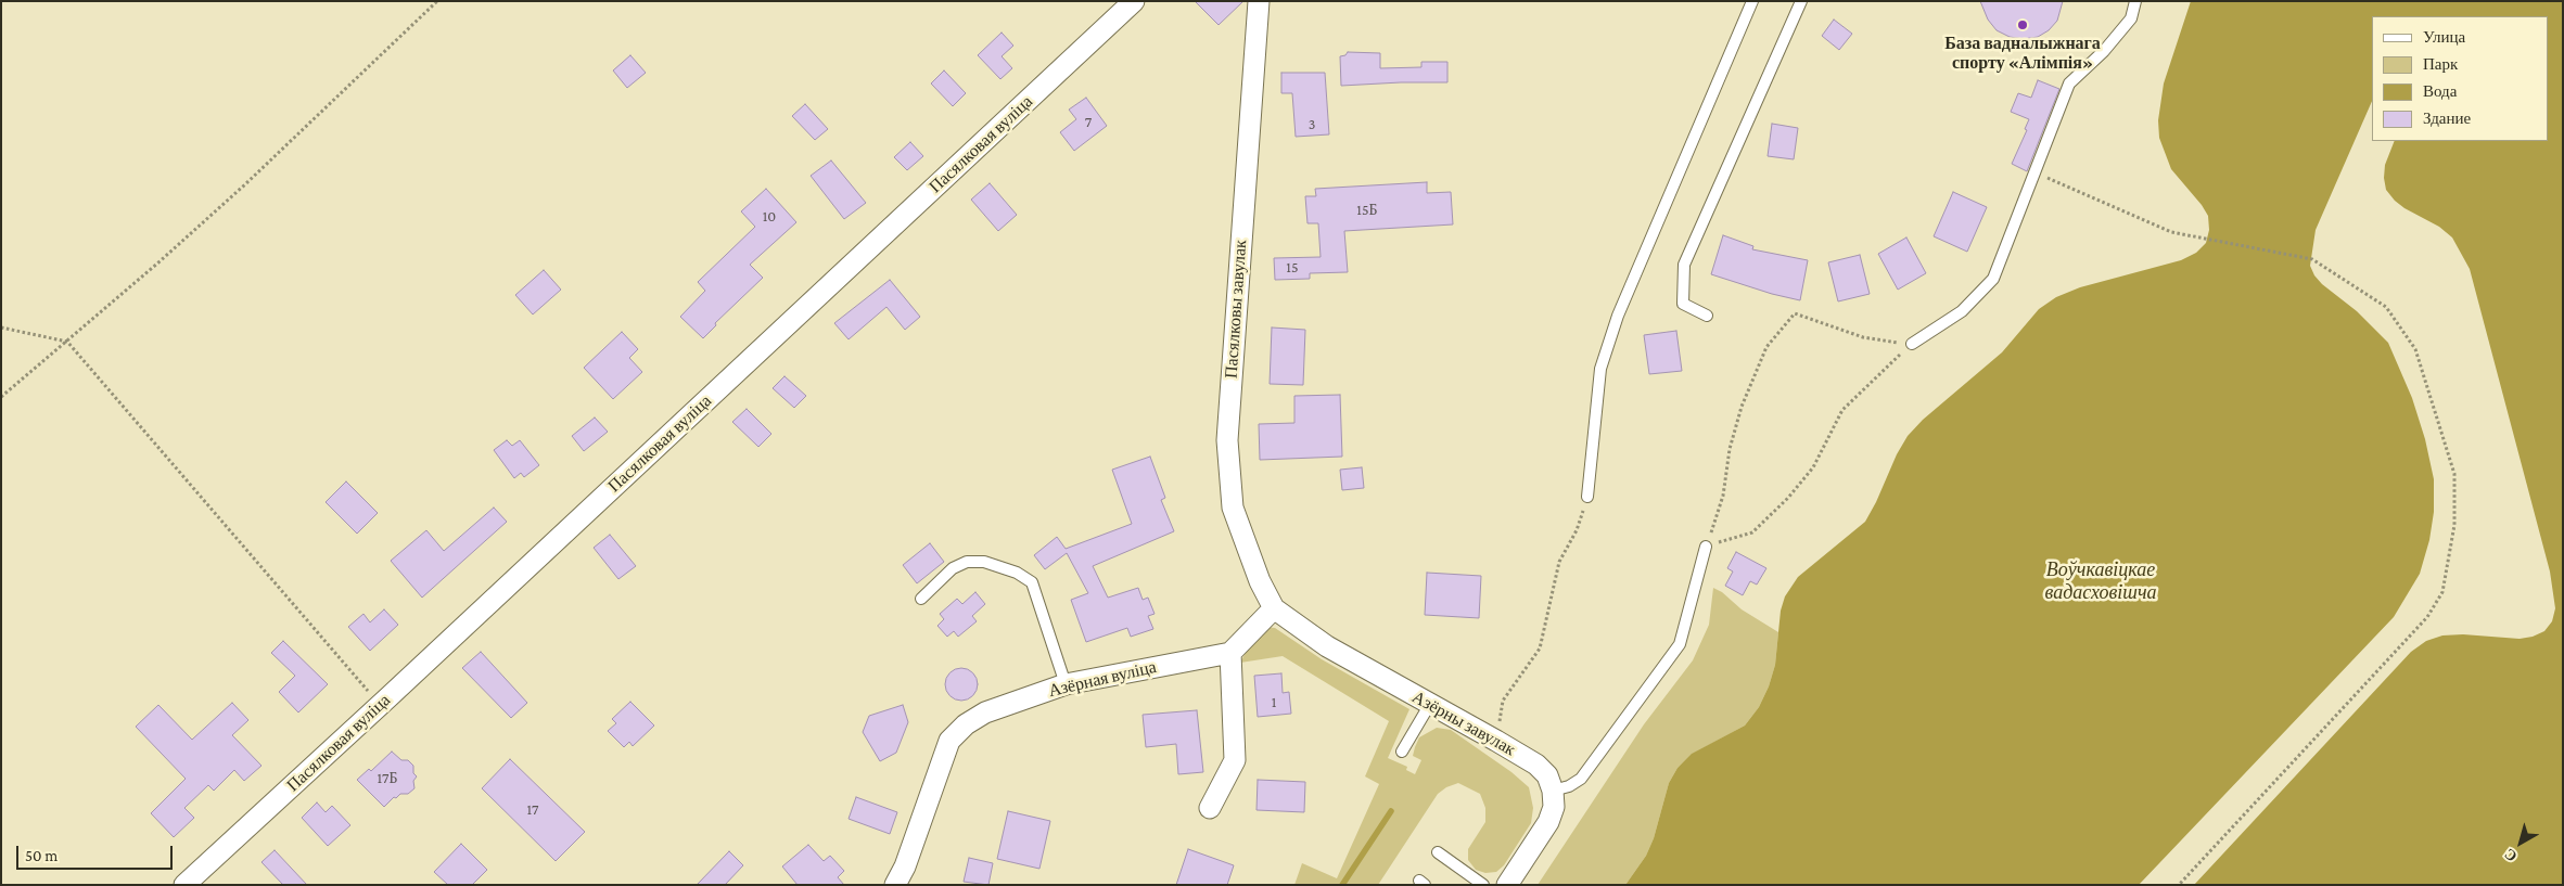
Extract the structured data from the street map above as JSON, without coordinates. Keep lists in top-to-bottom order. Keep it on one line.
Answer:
{"streets":{"street":["Пасялковая вуліца","Пасялковы завулак","Азёрная вуліца","Азёрны завулак"]},"crossings":[["Пасялковы завулак","Азёрны завулак"]],"water":["Воўчкавіцкае вадасховішча"],"places":["База вадналыжнага спорту «Алімпія»"],"house_numbers":["7","3","15Б","10","15","1","17Б","17"],"legend":["Улица","Парк","Вода","Здание"],"scale_bar":"50 m","north":"bottom left"}
